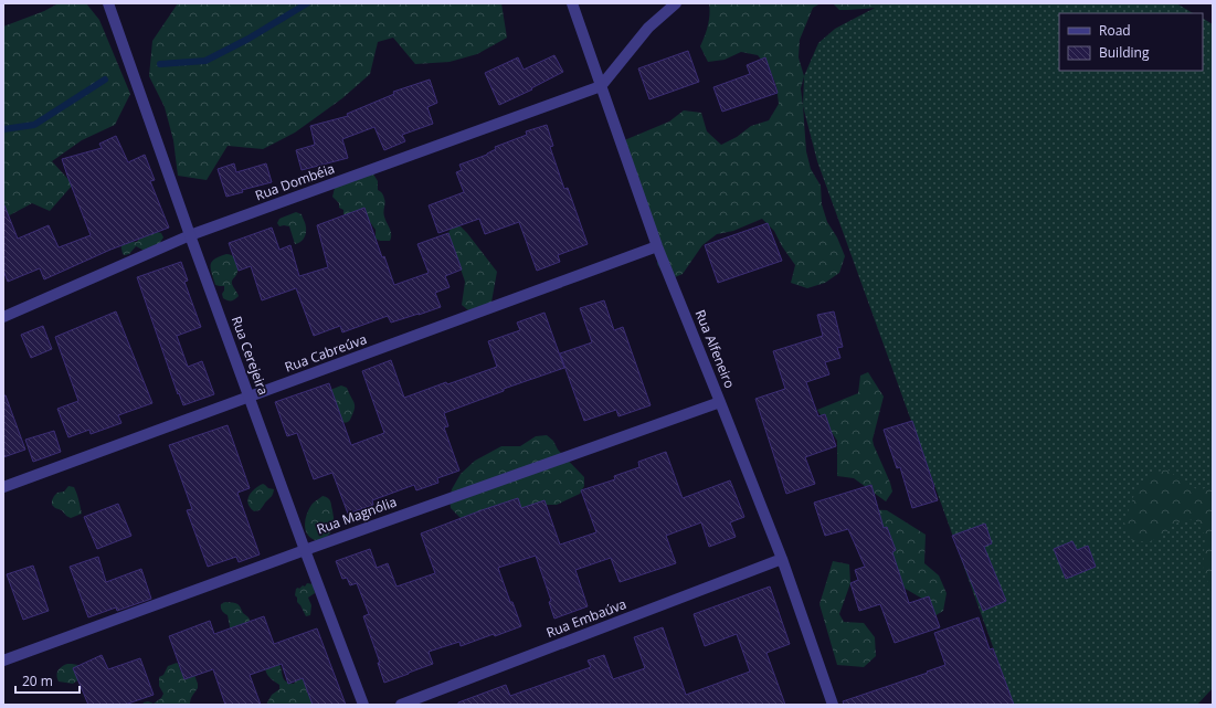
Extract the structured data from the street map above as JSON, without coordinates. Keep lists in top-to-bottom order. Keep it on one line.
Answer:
{"streets":{"street":["Rua Dombéia","Rua Alfeneiro","Rua Cabreúva","Rua Cerejeira","Rua Magnólia","Rua Embaúva"]},"crossings":[["Rua Dombéia","Rua Alfeneiro"],["Rua Dombéia","Rua Cerejeira"],["Rua Alfeneiro","Rua Cabreúva"],["Rua Alfeneiro","Rua Magnólia"],["Rua Alfeneiro","Rua Embaúva"],["Rua Cabreúva","Rua Cerejeira"],["Rua Cerejeira","Rua Magnólia"]],"legend":["Road","Building"],"scale_bar":"20 m"}
